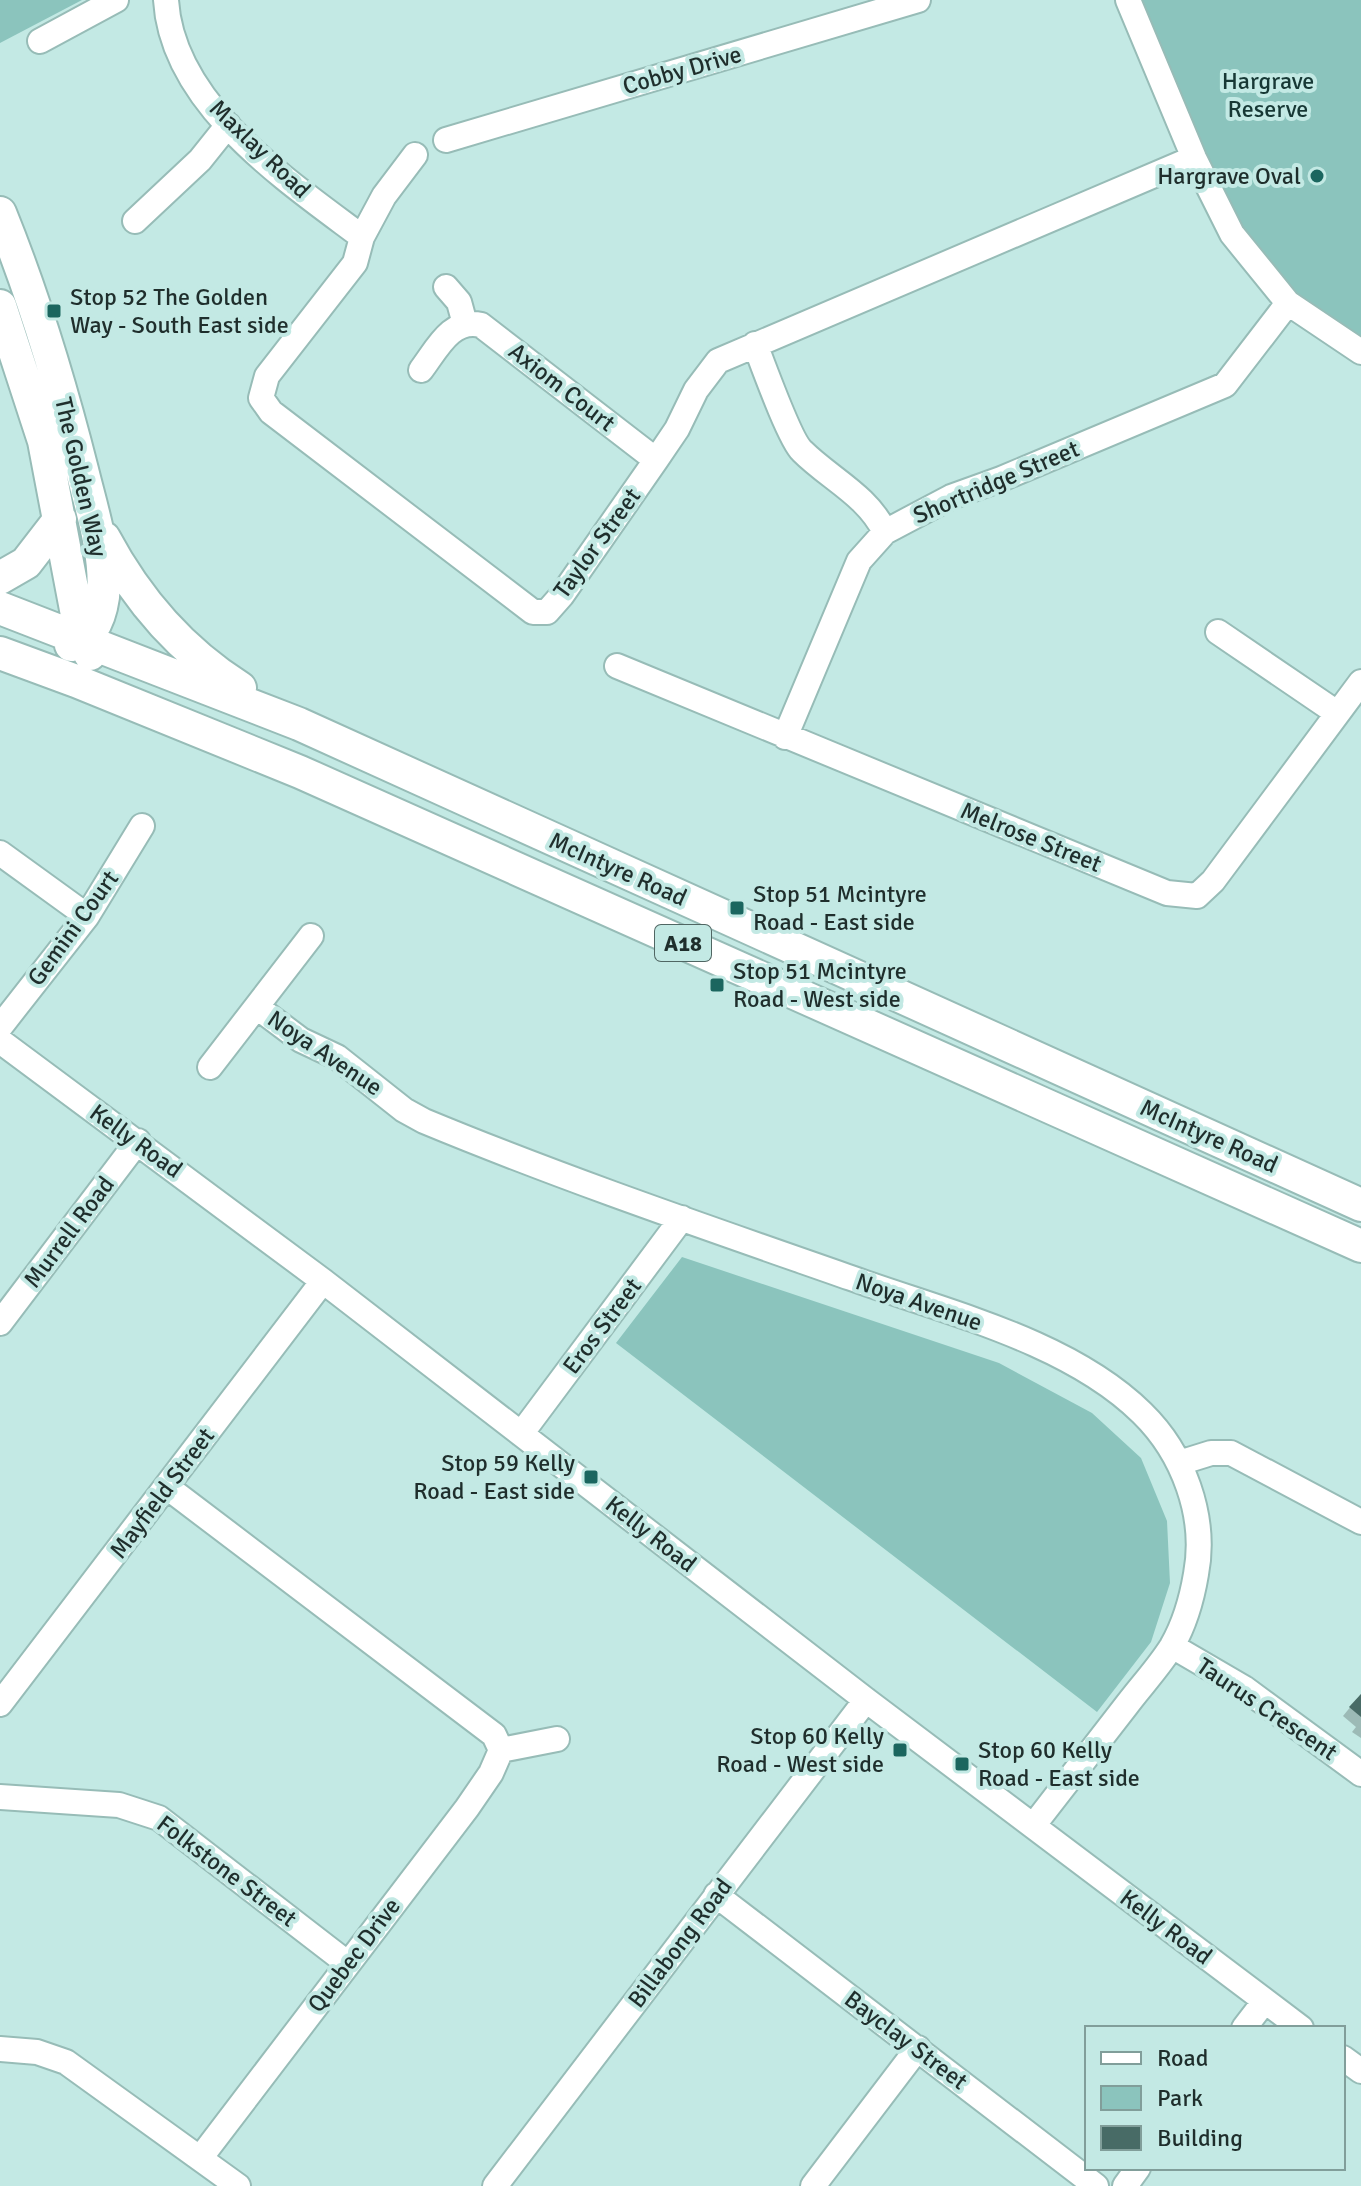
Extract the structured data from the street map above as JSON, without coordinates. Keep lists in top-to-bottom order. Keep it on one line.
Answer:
{"streets":{"main road":["The Golden Way","McIntyre Road","A18"],"street":["Cobby Drive","Maxlay Road","Axiom Court","Shortridge Street","Taylor Street","Melrose Street","Gemini Court","Noya Avenue","Kelly Road","Murrell Road","Eros Street","Mayfield Street","Taurus Crescent","Folkstone Street","Billabong Road","Quebec Drive","Bayclay Street"]},"crossings":[["Maxlay Road","Taylor Street"],["Axiom Court","Taylor Street"],["The Golden Way","McIntyre Road"],["Shortridge Street","Melrose Street"],["Noya Avenue","Kelly Road"],["Noya Avenue","Eros Street"],["Noya Avenue","Taurus Crescent"],["Kelly Road","Murrell Road"],["Kelly Road","Eros Street"],["Kelly Road","Mayfield Street"],["Kelly Road","Billabong Road"],["Folkstone Street","Quebec Drive"],["Billabong Road","Bayclay Street"]],"parks":["Hargrave Reserve"],"places":{"other":["Hargrave Oval"],"transit":["Stop 52 The Golden Way - South East side","Stop 51 Mcintyre Road - East side","Stop 51 Mcintyre Road - West side","Stop 59 Kelly Road - East side","Stop 60 Kelly Road - West side","Stop 60 Kelly Road - East side"]},"legend":["Road","Park","Building"]}
